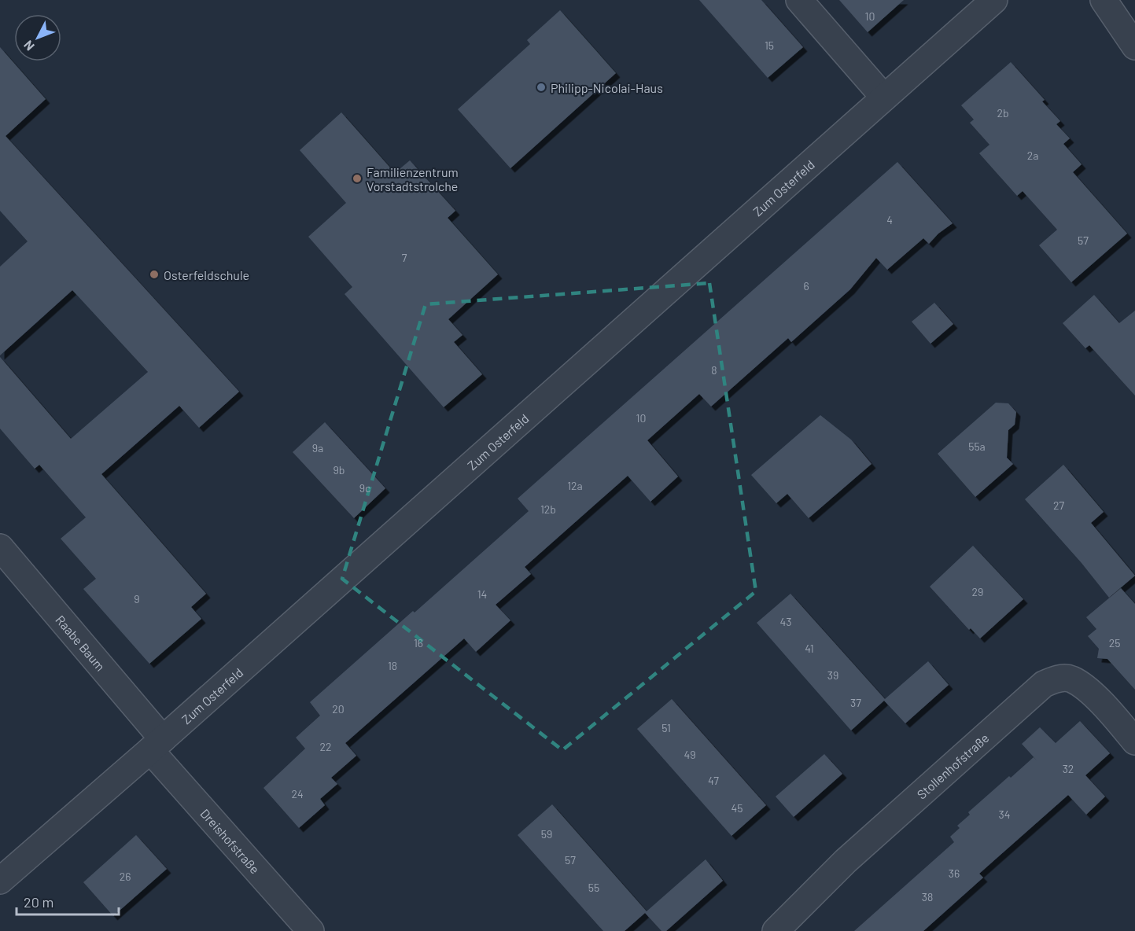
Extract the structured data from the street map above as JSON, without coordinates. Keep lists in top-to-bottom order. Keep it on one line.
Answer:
{"streets":{"street":["Zum Osterfeld","Raabe Baum","Stollenhofstraße","Dreishofstraße"]},"crossings":[["Zum Osterfeld","Raabe Baum"],["Zum Osterfeld","Dreishofstraße"],["Raabe Baum","Dreishofstraße"]],"places":["Philipp-Nicolai-Haus","Familienzentrum Vorstadtstrolche","Osterfeldschule"],"house_numbers":["10","15","2b","2a","4","57","7","6","8","10","55a","9a","9b","12a","9c","27","12b","29","14","9","43","16","25","41","18","39","37","20","51","22","49","32","47","24","45","34","59","57","36","26","55","38"],"scale_bar":"20 m","north":"bottom left"}
